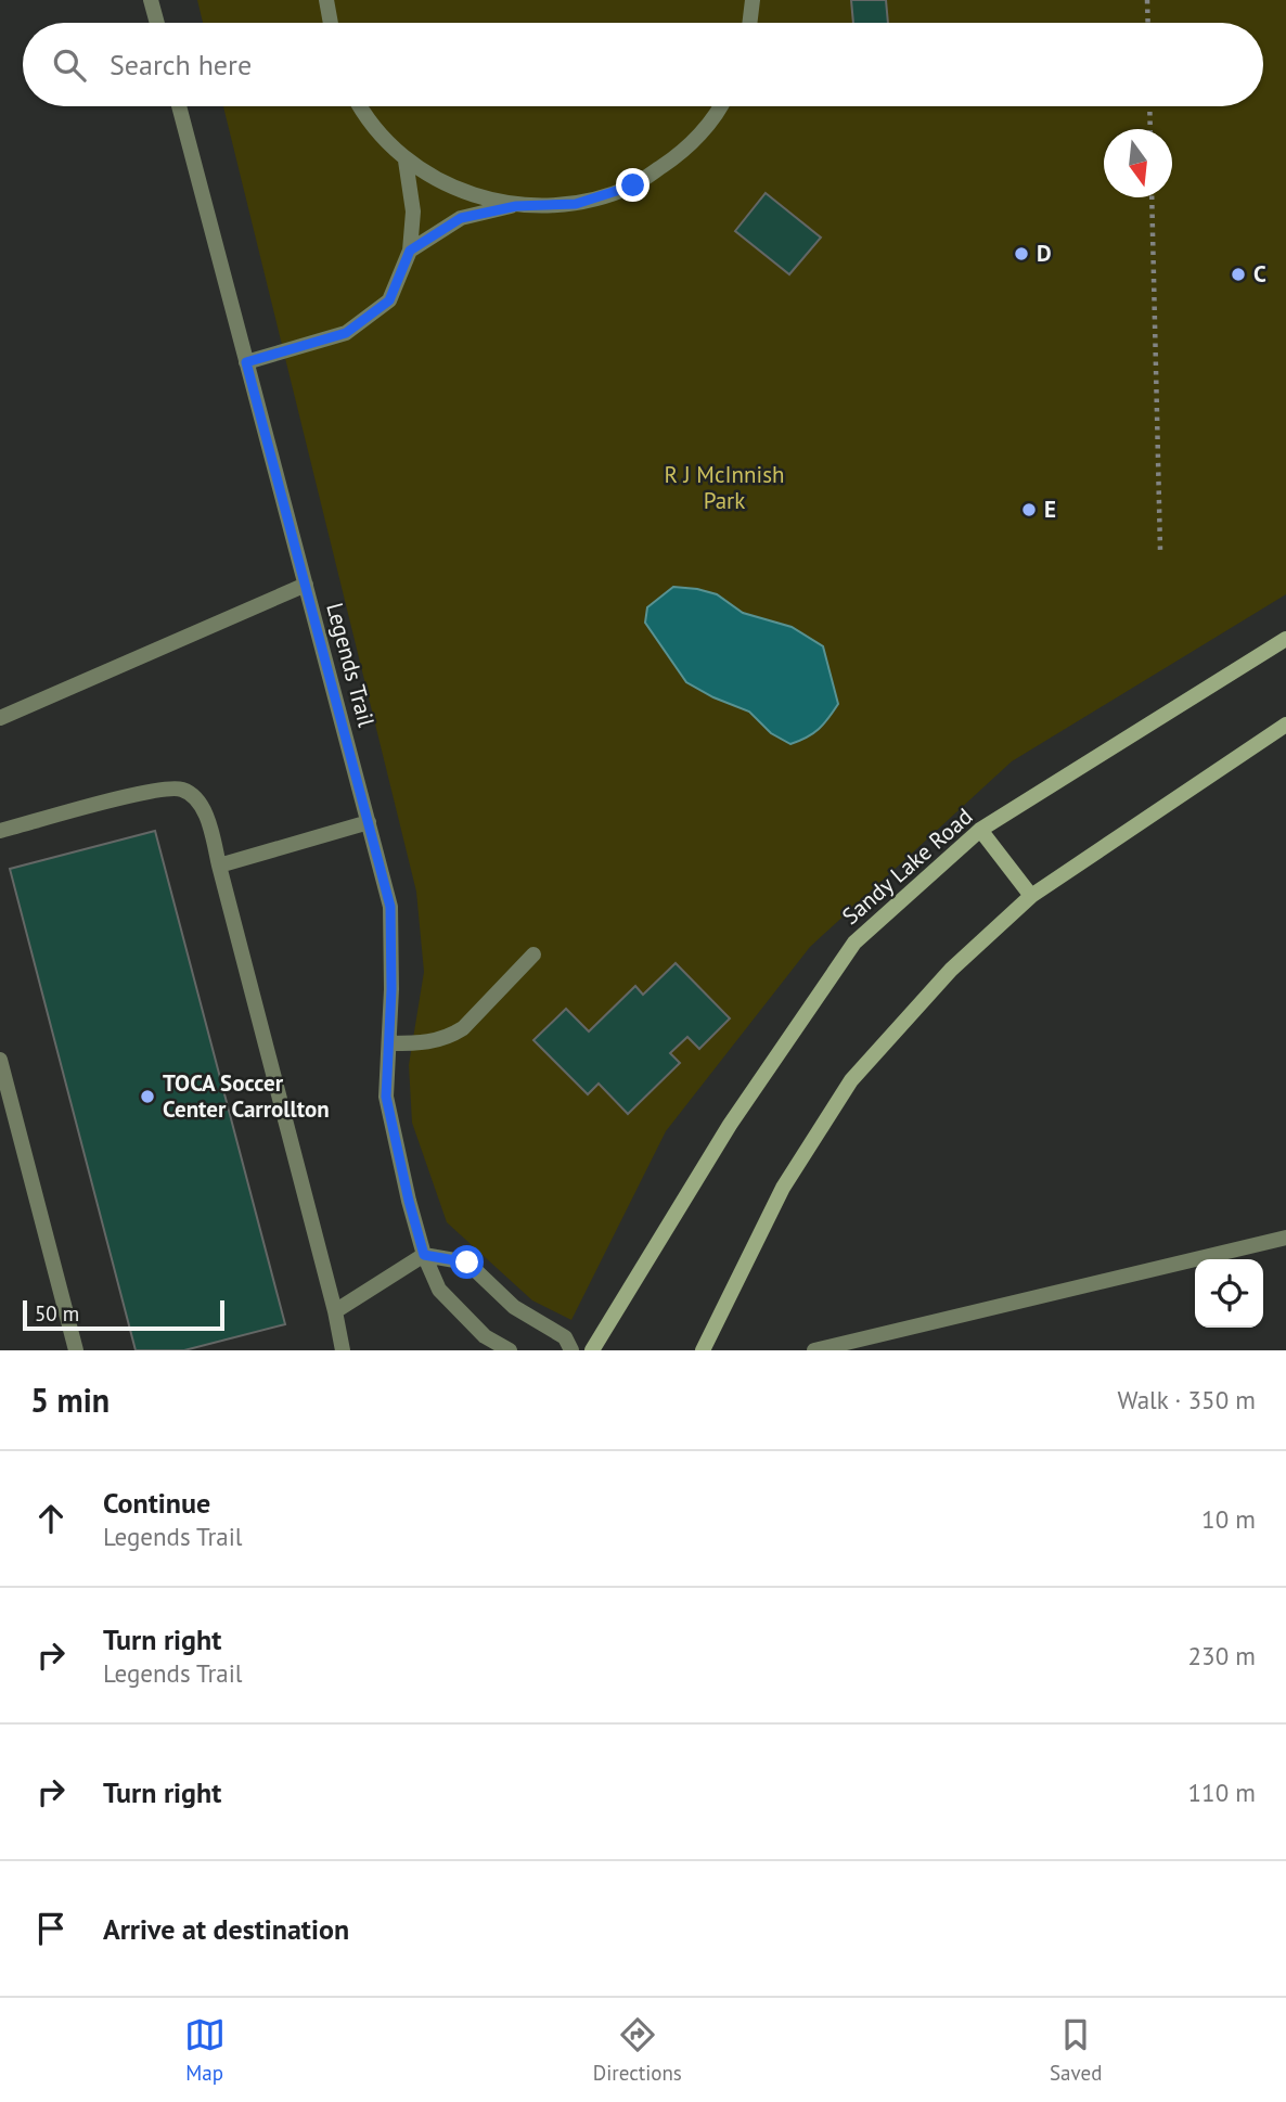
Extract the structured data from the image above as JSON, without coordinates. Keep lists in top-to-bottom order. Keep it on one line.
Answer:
{"streets":{"main road":["Sandy Lake Road"],"lane":["Legends Trail"]},"parks":["R J McInnish Park"],"places":["D","C","E","TOCA Soccer Center Carrollton"],"scale_bar":"50 m","north":"bottom","page":{"search":"Search here","scale":"50 m","heading":["5 min","Walk · 350 m"],"list":[["Continue","Legends Trail","10 m"],["Turn right","Legends Trail","230 m"],["Turn right","110 m"],"Arrive at destination"],"nav":["Map","Directions","Saved"]}}
